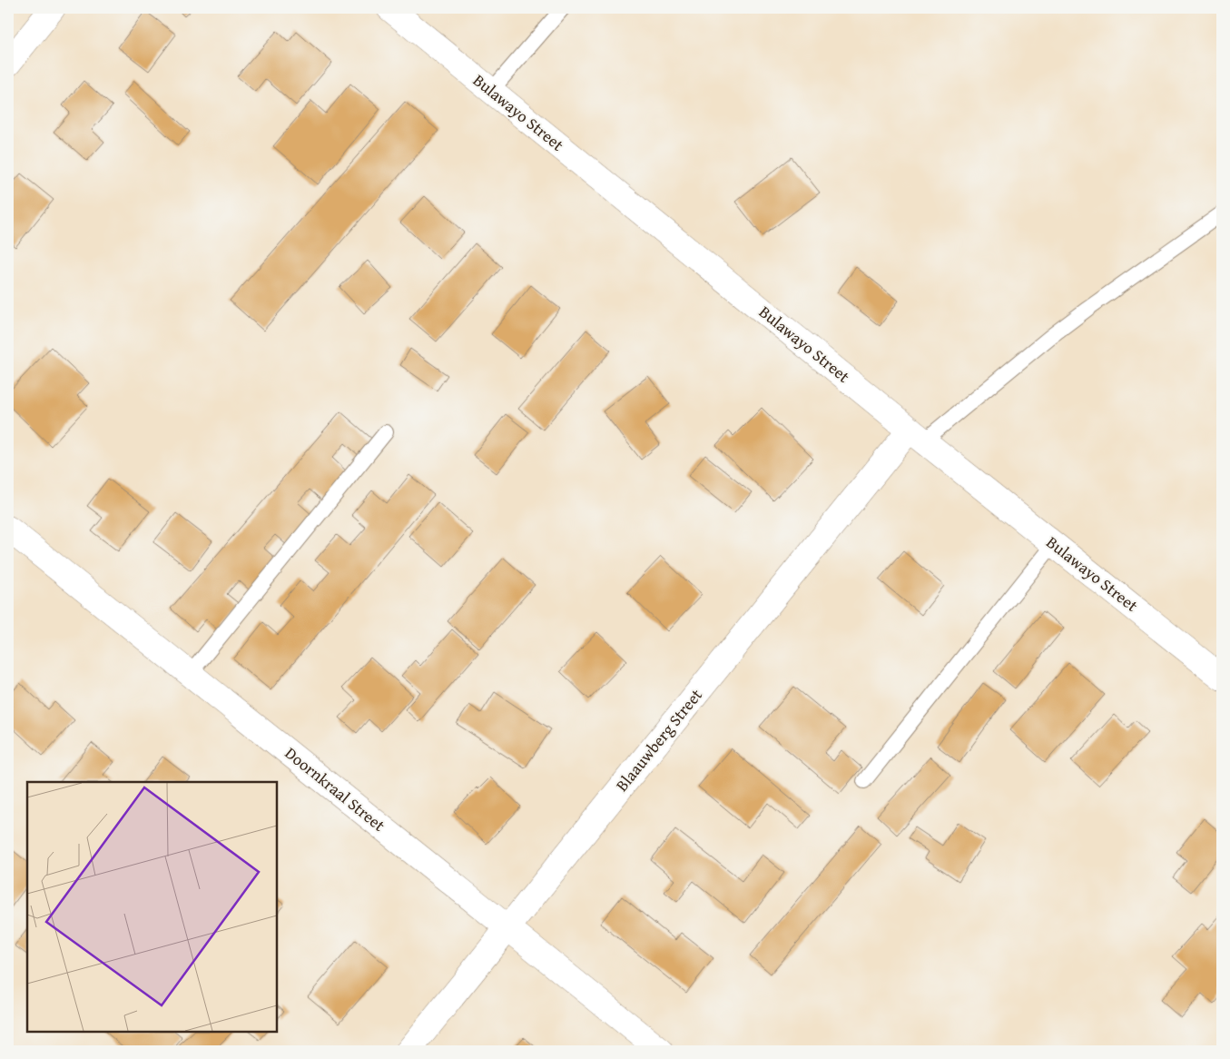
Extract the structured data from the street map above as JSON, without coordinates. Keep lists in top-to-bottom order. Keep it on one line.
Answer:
{"streets":{"street":["Bulawayo Street","Blaauwberg Street","Doornkraal Street"]},"crossings":[["Bulawayo Street","Blaauwberg Street"],["Blaauwberg Street","Doornkraal Street"]]}
